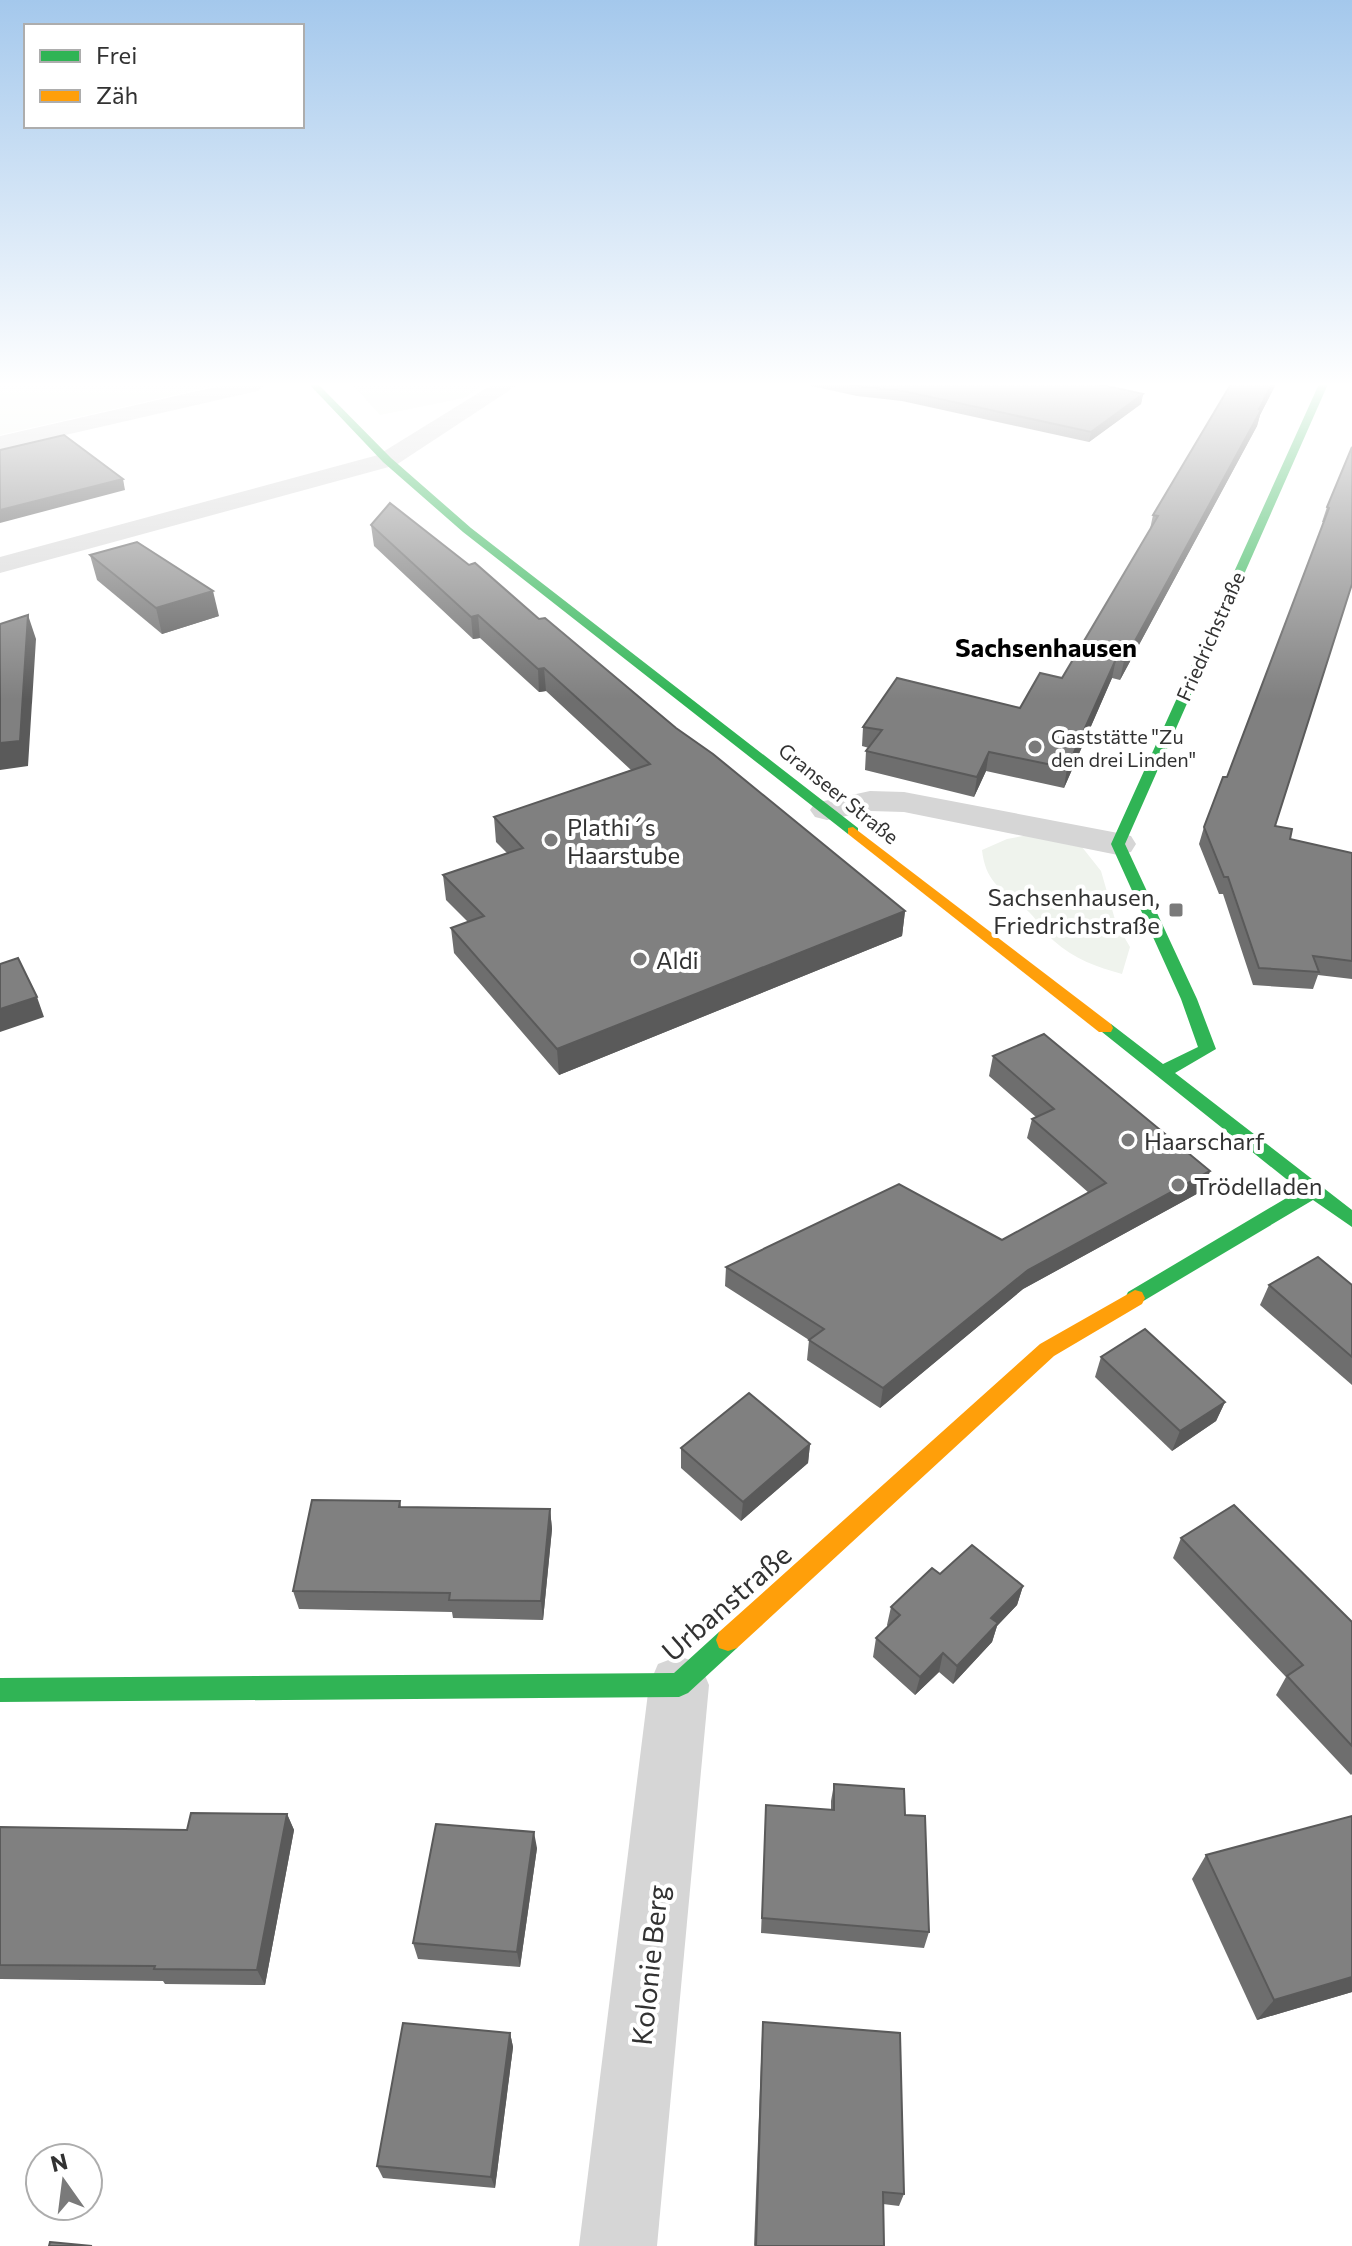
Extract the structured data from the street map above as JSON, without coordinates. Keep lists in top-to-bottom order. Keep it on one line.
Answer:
{"streets":{"street":["Friedrichstraße","Granseer Straße","Urbanstraße","Kolonie Berg"]},"crossings":[["Granseer Straße","Urbanstraße"],["Urbanstraße","Kolonie Berg"]],"districts":["Sachsenhausen"],"places":{"other":["Gaststätte \"Zu den drei Linden\"","Plathi´s Haarstube","Aldi","Haarscharf","Trödelladen"],"transit":["Sachsenhausen, Friedrichstraße"]},"legend":["Frei","Zäh"],"north":"top"}
